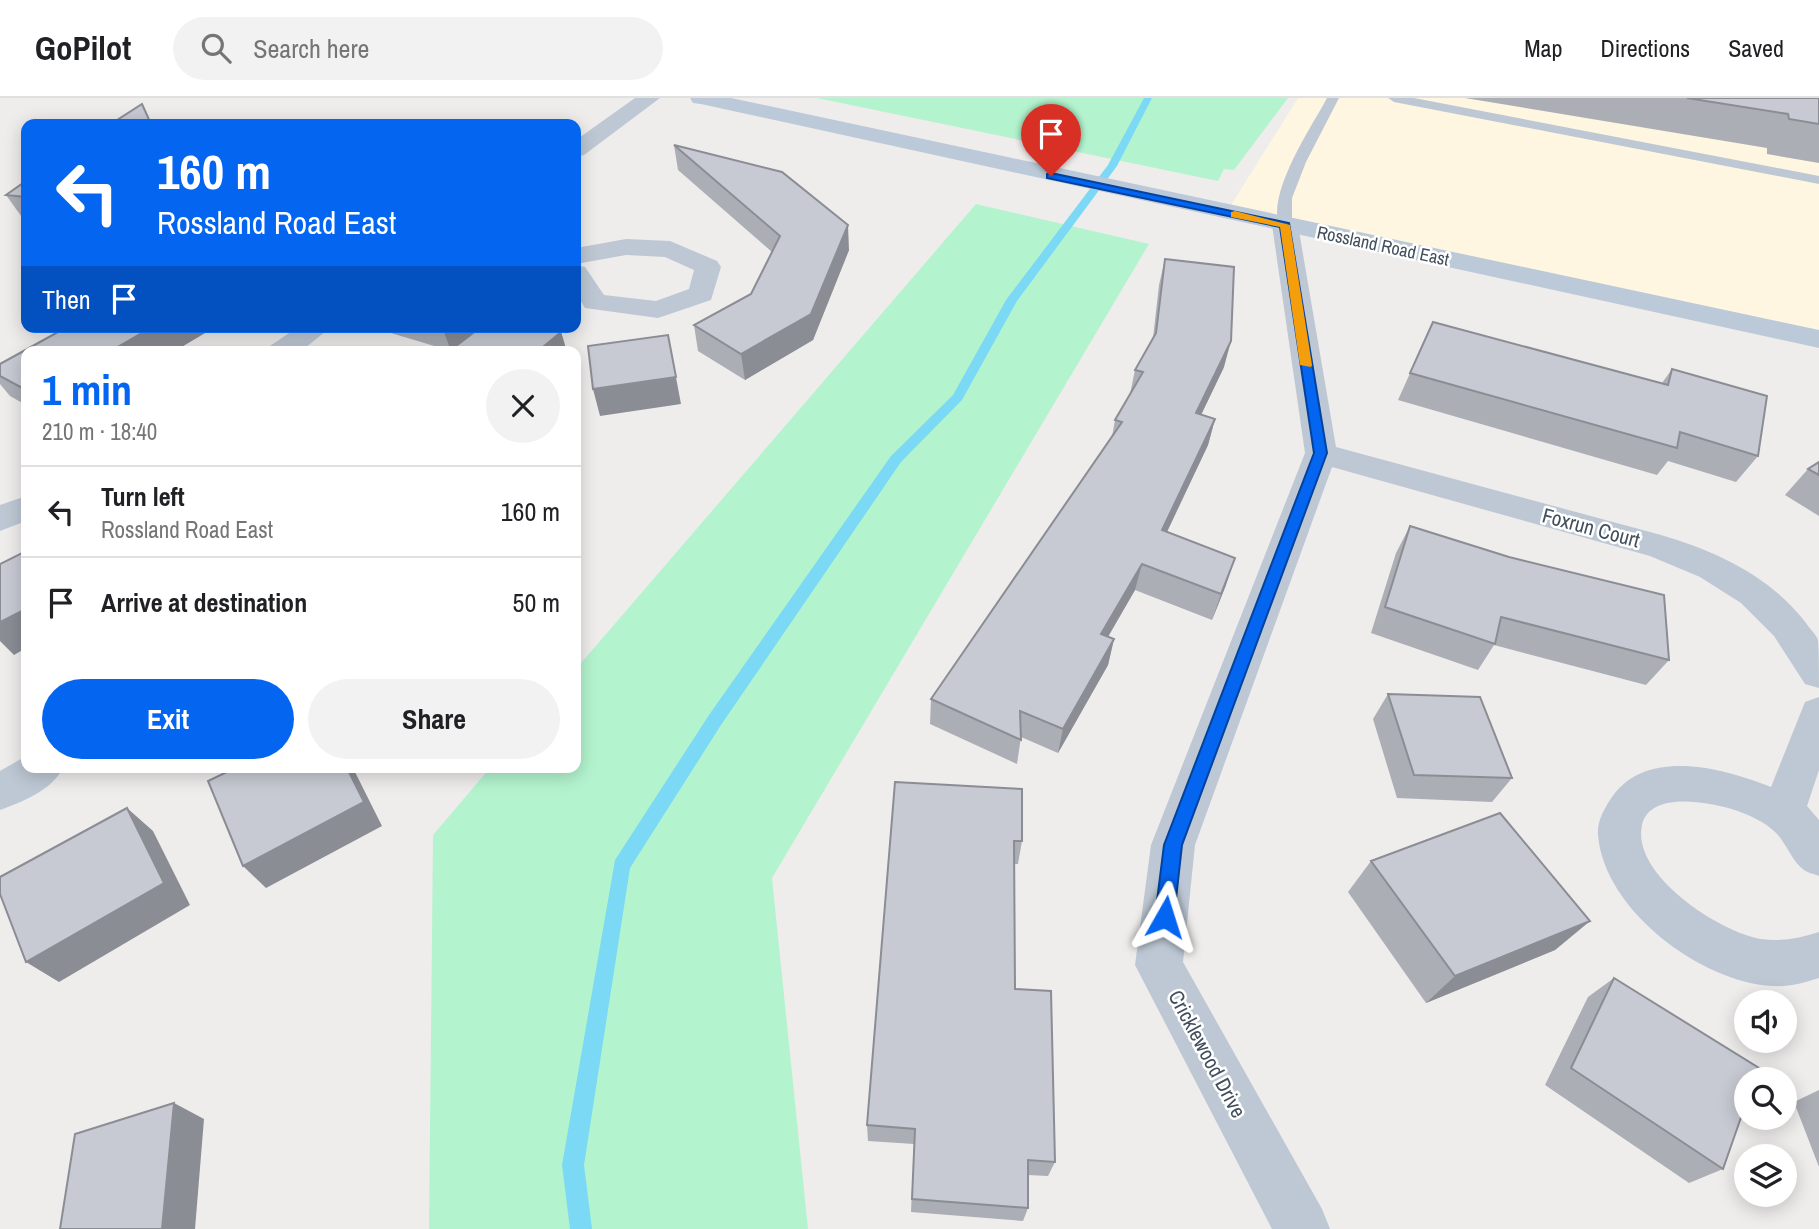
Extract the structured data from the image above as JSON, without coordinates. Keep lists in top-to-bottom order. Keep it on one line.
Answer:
{"streets":{"main road":["Rossland Road East"],"street":["Foxrun Court","Cricklewood Drive"]},"crossings":[["Rossland Road East","Cricklewood Drive"],["Foxrun Court","Cricklewood Drive"]],"page":{"header":"GoPilot","search":"Search here","nav":["Map","Directions","Saved"],"turn":["160 m","Rossland Road East"],"then":"Then","heading":["1 min","210 m · 18:40"],"list":[{"name":"Turn left","note":"Rossland Road East","value":"160 m"},{"name":"Arrive at destination","value":"50 m"}],"buttons":["Exit","Share"]}}
